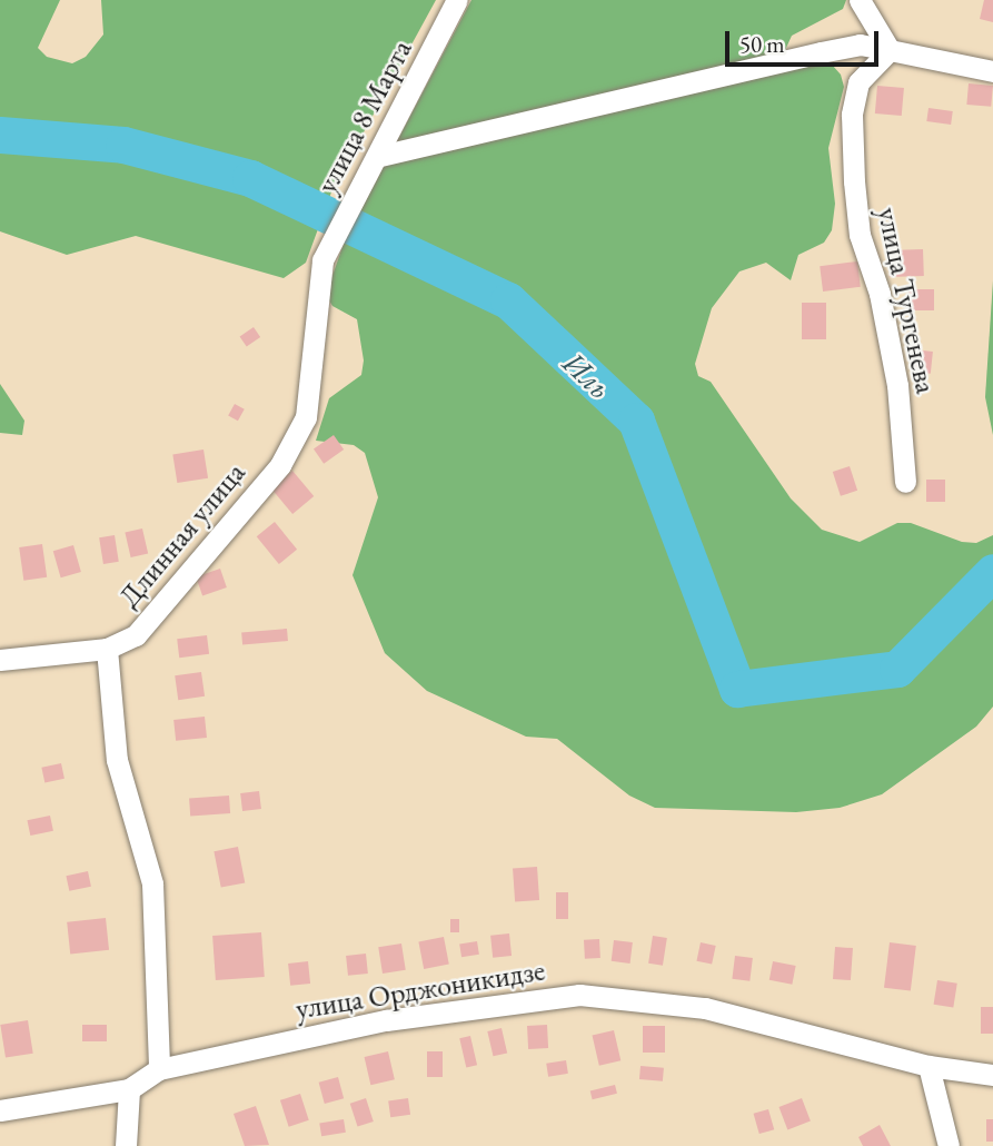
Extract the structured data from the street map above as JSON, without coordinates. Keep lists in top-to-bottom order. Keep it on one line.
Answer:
{"streets":{"street":["улица 8 Марта","улица Тургенева","Длинная улица","улица Орджоникидзе"]},"crossings":[["улица 8 Марта","Длинная улица"]],"water":["Иль"],"scale_bar":"50 m"}
